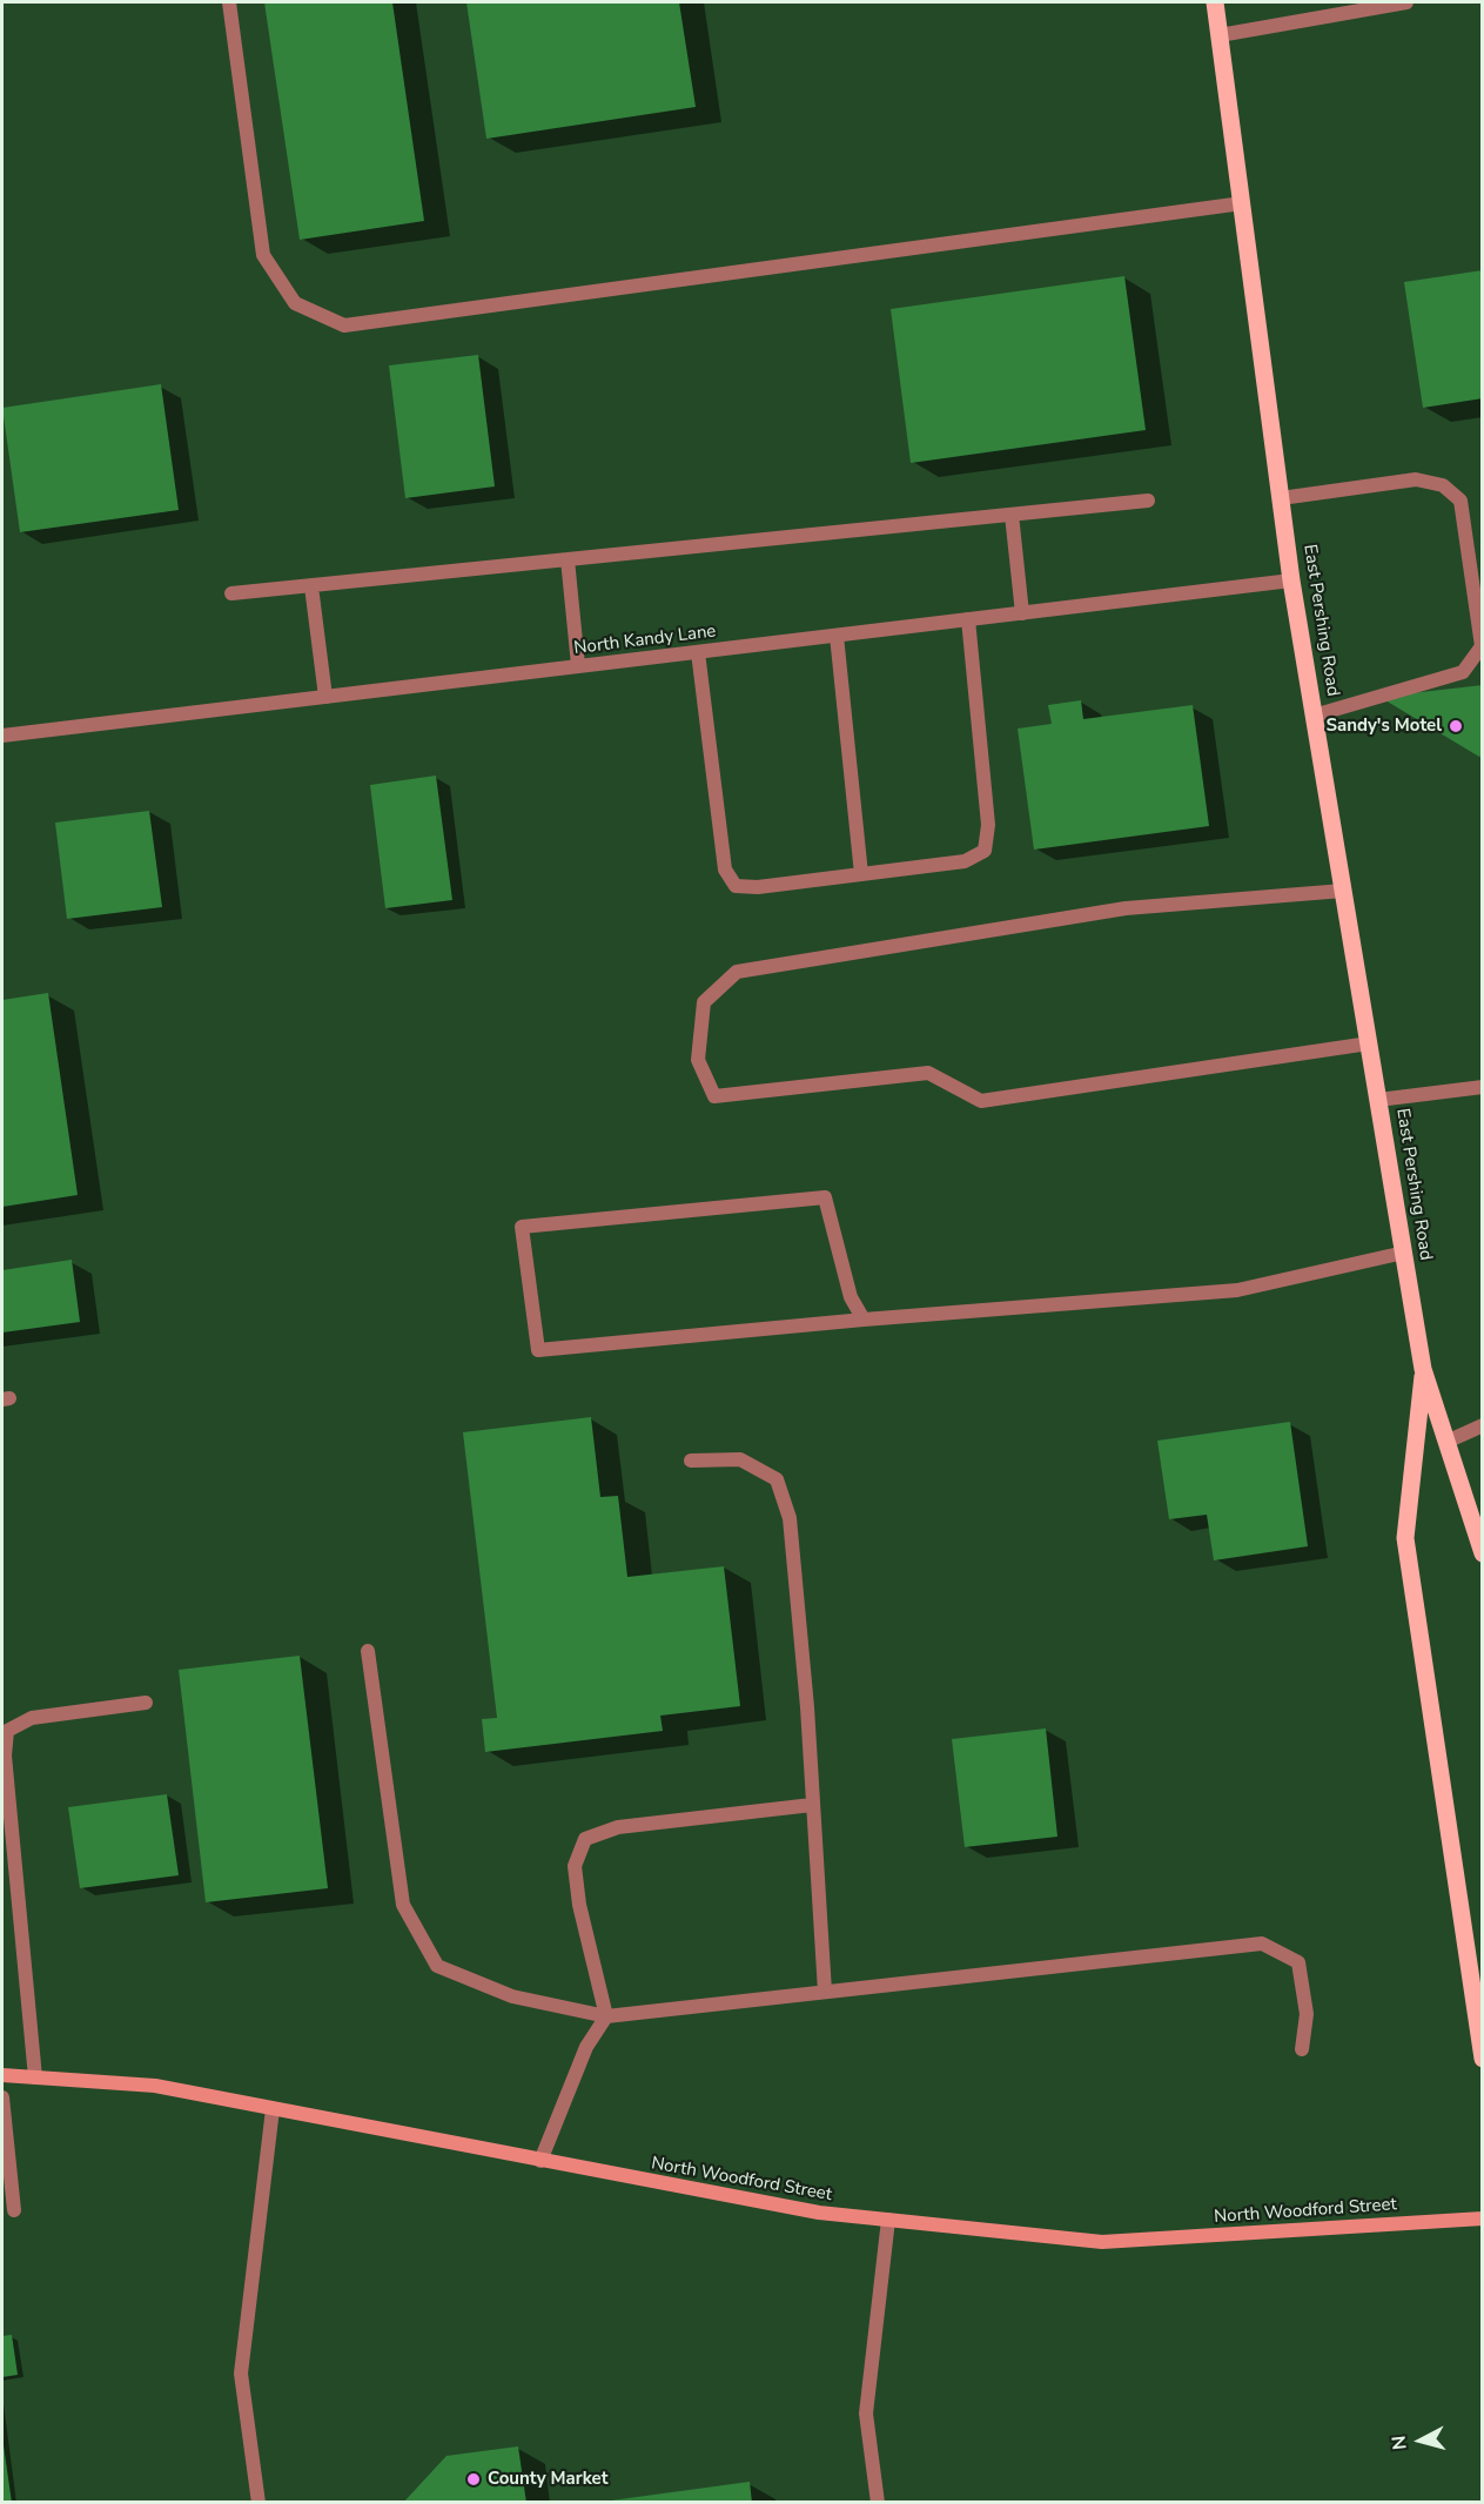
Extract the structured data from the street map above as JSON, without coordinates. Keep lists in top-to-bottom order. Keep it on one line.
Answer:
{"streets":{"main road":["East Pershing Road"],"street":["North Kandy Lane","North Woodford Street"]},"crossings":[["East Pershing Road","North Kandy Lane"]],"places":["Sandy's Motel","County Market"],"north":"left"}
